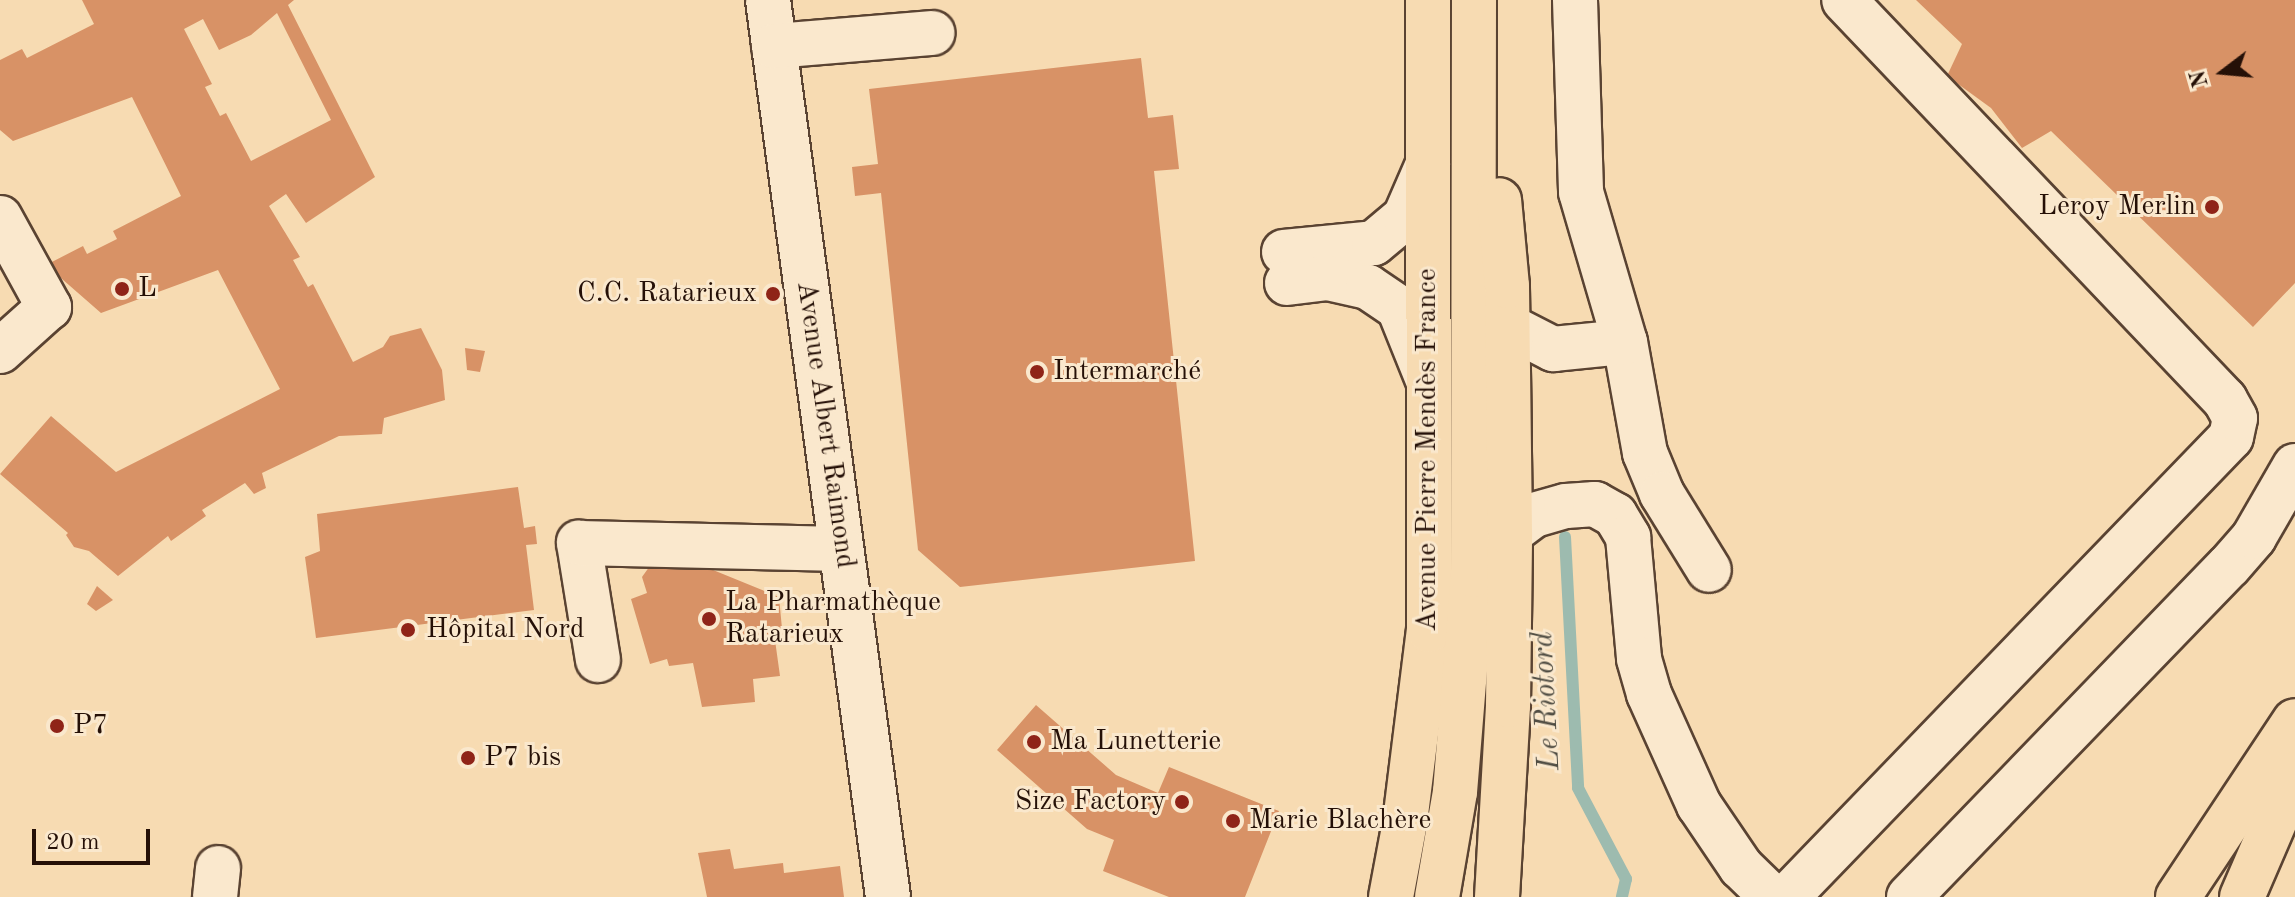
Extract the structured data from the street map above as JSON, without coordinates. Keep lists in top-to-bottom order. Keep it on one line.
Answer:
{"streets":{"main road":["Avenue Pierre Mendès France"],"street":["Avenue Albert Raimond"]},"water":["Le Riotord"],"places":["Leroy Merlin","L","C.C. Ratarieux","Intermarché","La Pharmathèque Ratarieux","Hôpital Nord","P7","Ma Lunetterie","P7 bis","Size Factory","Marie Blachère"],"scale_bar":"20 m","north":"left"}
